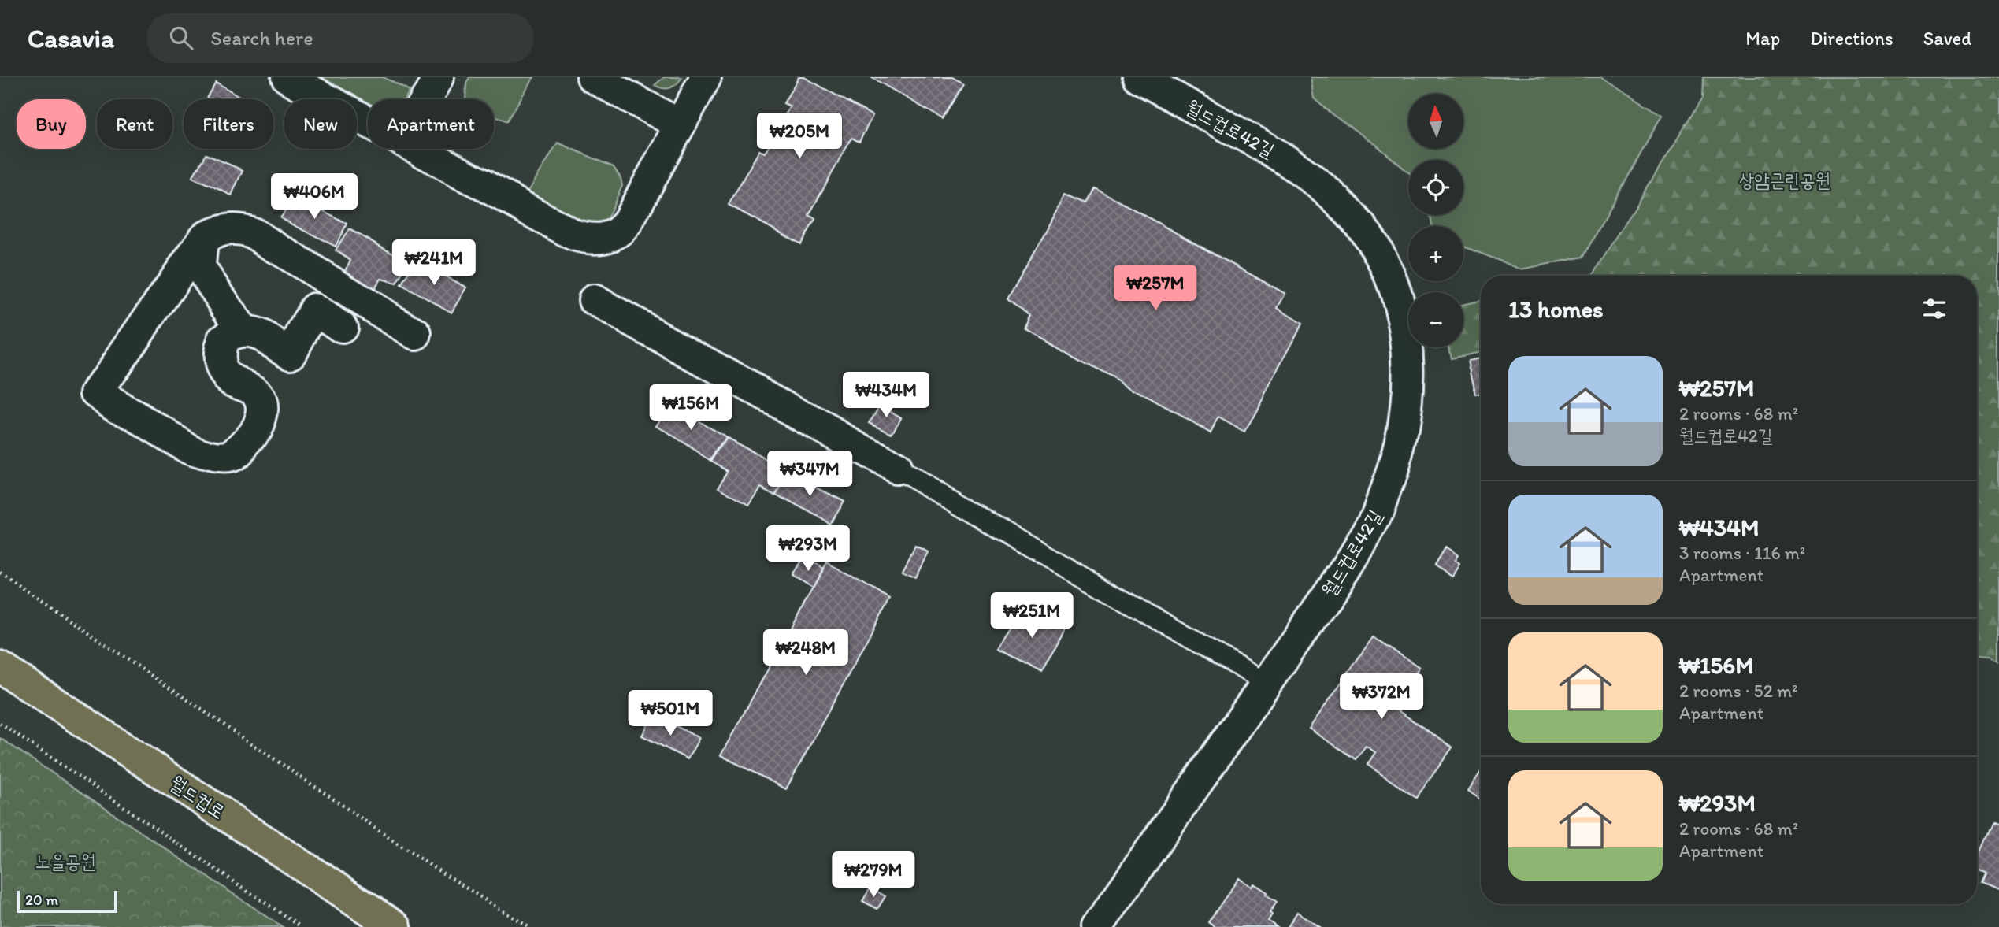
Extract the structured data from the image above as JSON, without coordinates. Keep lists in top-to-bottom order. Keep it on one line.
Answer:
{"streets":{"main road":["월드컵로"],"street":["월드컵로42길"]},"parks":["상암근린공원","노을공원"],"scale_bar":"20 m","north":"top","page":{"header":"Casavia","search":"Search here","nav":["Map","Directions","Saved"],"map_buttons":["+","−"],"chip":["Buy","Rent","Filters","New","Apartment"],"price":["₩205M","₩406M","₩241M","₩257M","₩434M","₩156M","₩347M","₩293M","₩251M","₩248M","₩372M","₩501M","₩279M"],"heading":"13 homes","list":[{"name":"₩257M","note":"2 rooms · 68 m² · 월드컵로42길"},{"name":"₩434M","note":"3 rooms · 116 m² · Apartment"},{"name":"₩156M","note":"2 rooms · 52 m² · Apartment"},{"name":"₩293M","note":"2 rooms · 68 m² · Apartment"}],"scale":"20 m"}}
